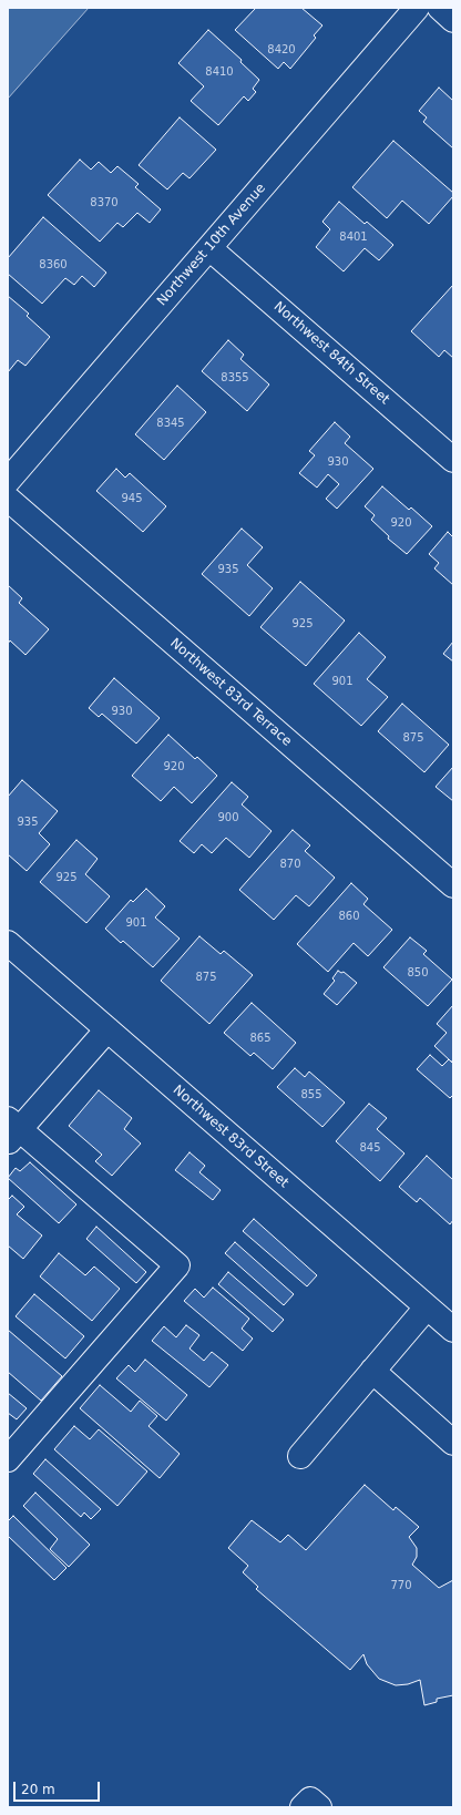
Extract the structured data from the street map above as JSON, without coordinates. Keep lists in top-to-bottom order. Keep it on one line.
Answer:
{"streets":{"street":["Northwest 10th Avenue","Northwest 84th Street","Northwest 83rd Terrace","Northwest 83rd Street"]},"crossings":[["Northwest 10th Avenue","Northwest 84th Street"]],"house_numbers":["8420","8410","8370","8401","8360","8355","8345","930","945","920","935","925","901","930","875","920","900","935","870","925","860","901","850","875","865","855","845","770"],"scale_bar":"20 m"}
